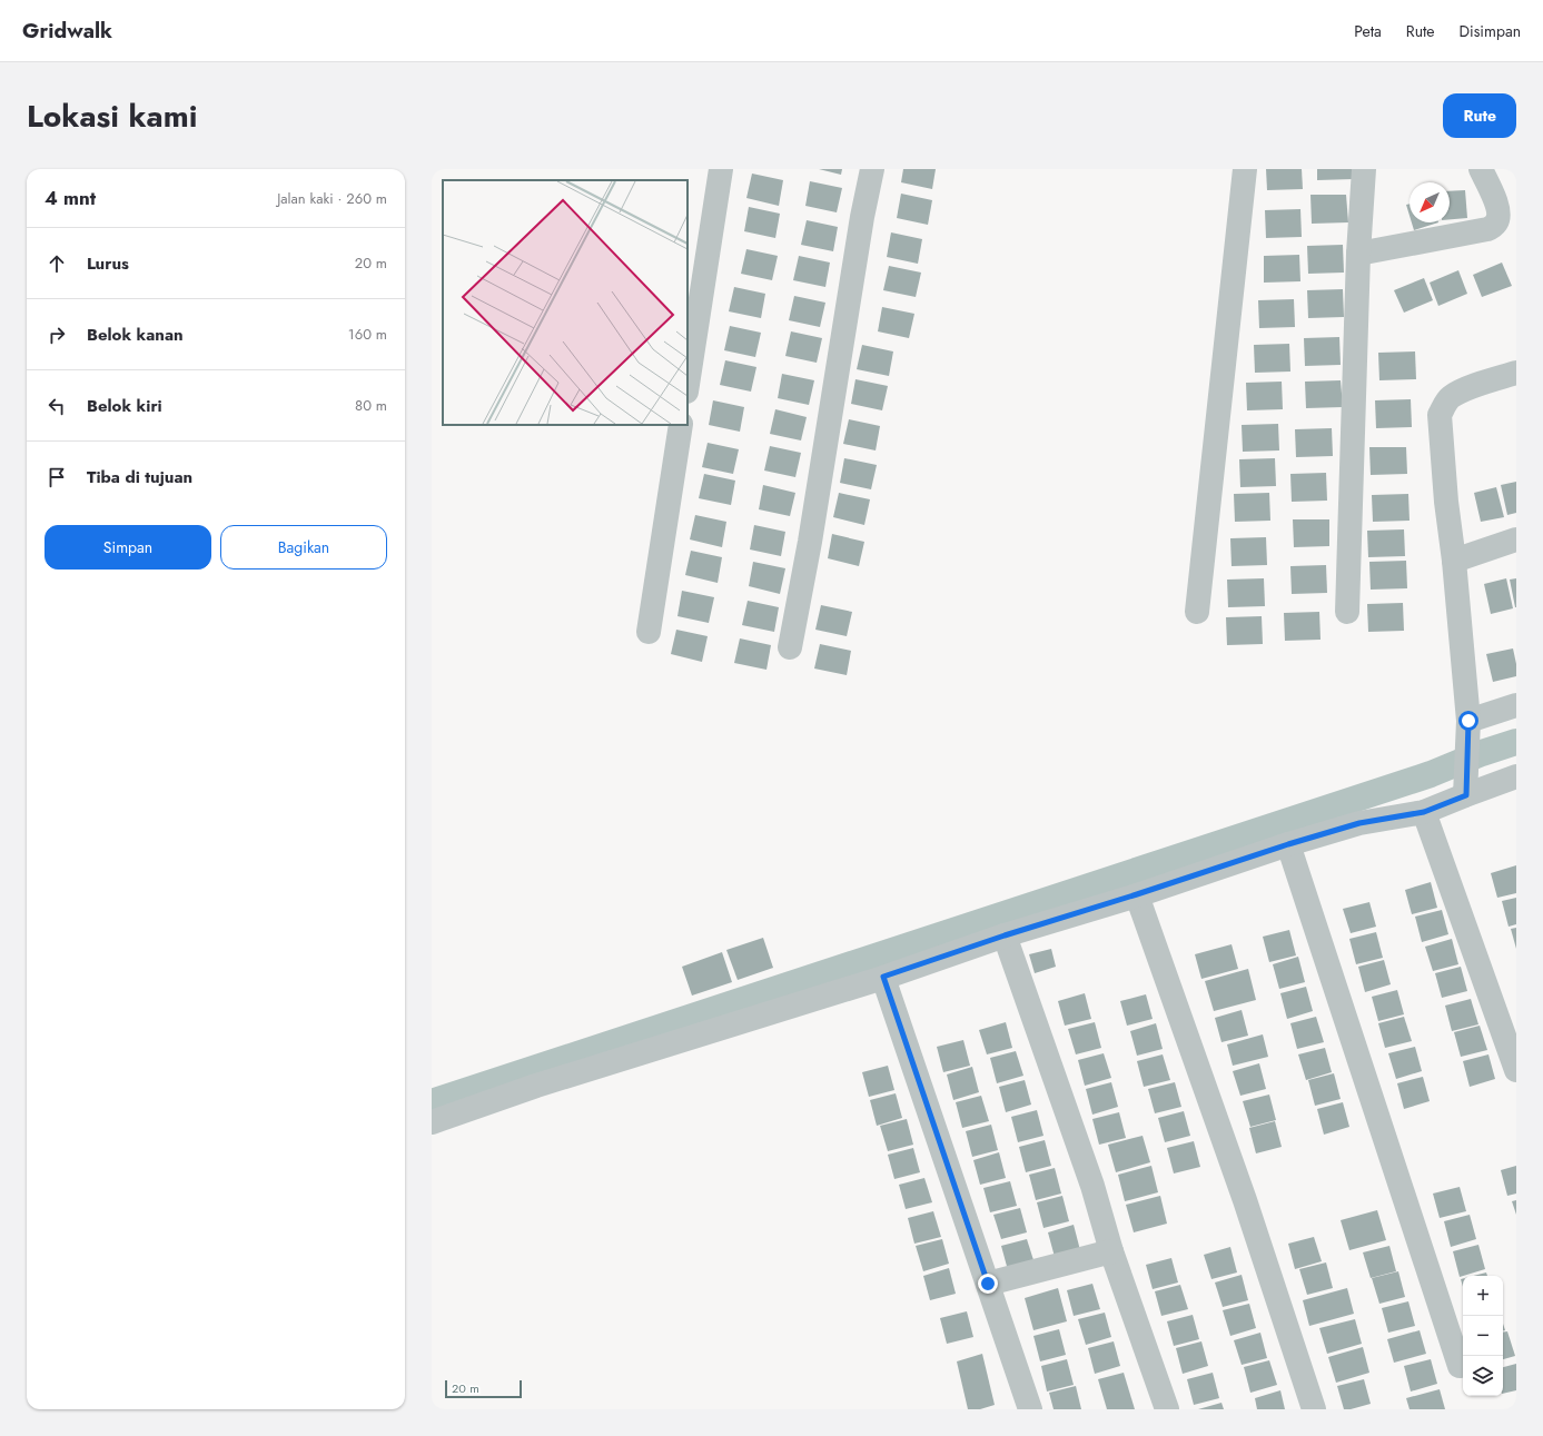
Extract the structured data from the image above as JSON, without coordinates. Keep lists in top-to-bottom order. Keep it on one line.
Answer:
{"scale_bar":"20 m","north":"bottom left","page":{"header":"Gridwalk","nav":["Peta","Rute","Disimpan"],"title":"Lokasi kami","buttons":["Rute",["Simpan","Bagikan"]],"heading":["4 mnt","Jalan kaki · 260 m"],"list":[["Lurus","20 m"],["Belok kanan","160 m"],["Belok kiri","80 m"],"Tiba di tujuan"],"map_buttons":["+","−"],"scale":"20 m"}}
